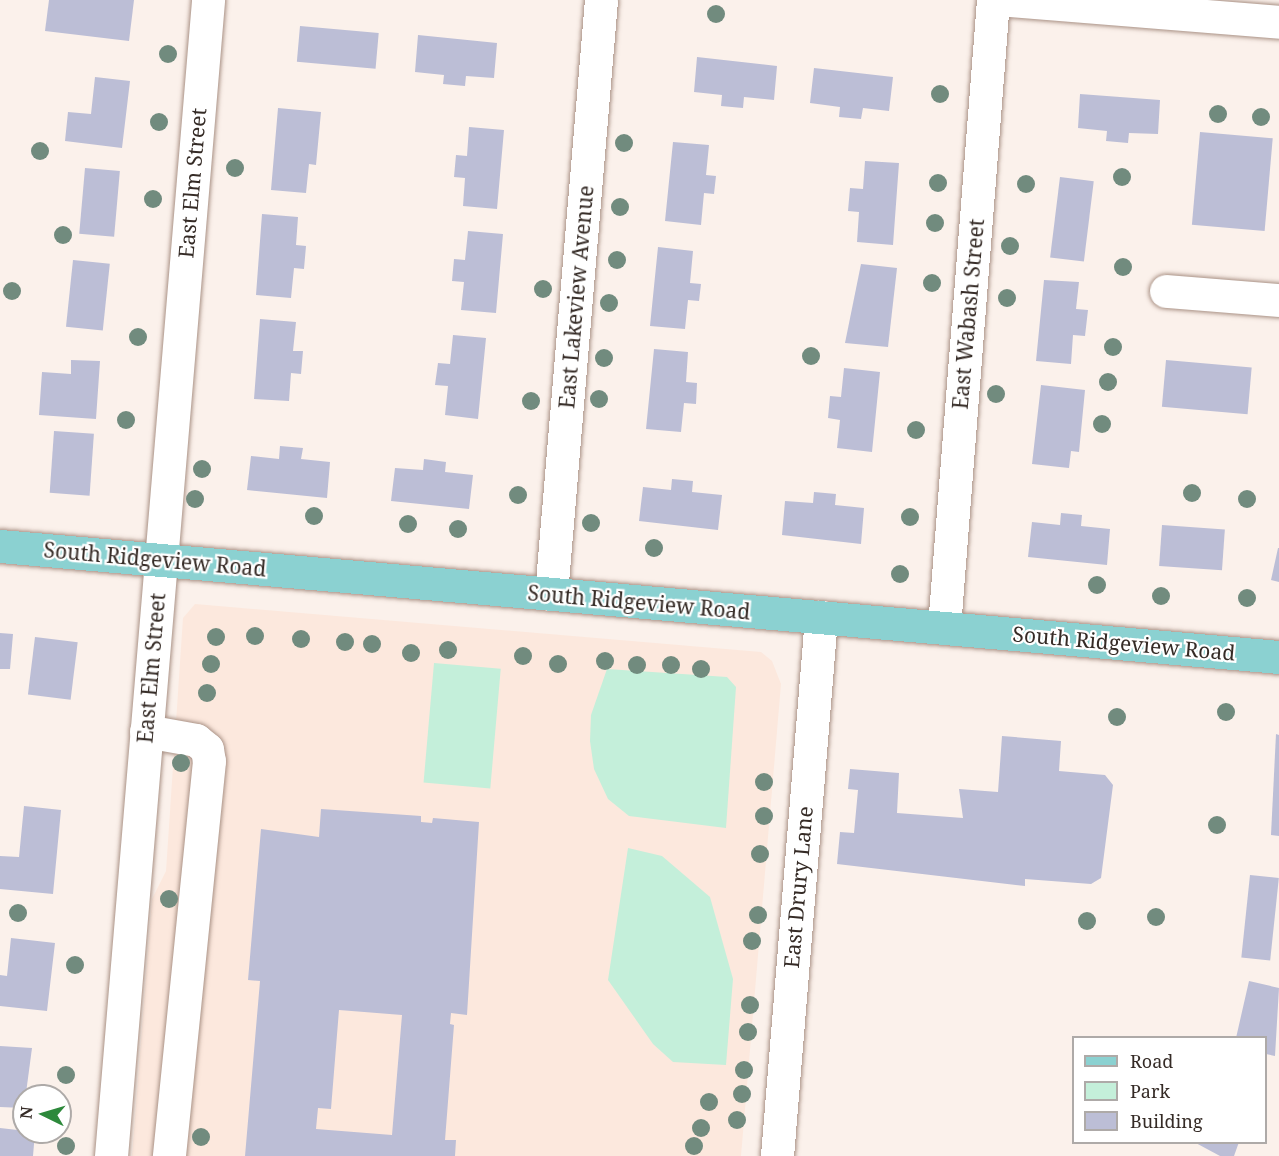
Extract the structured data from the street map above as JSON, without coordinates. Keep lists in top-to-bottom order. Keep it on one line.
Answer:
{"streets":{"main road":["South Ridgeview Road"],"street":["East Elm Street","East Lakeview Avenue","East Wabash Street","East Drury Lane"]},"crossings":[["East Elm Street","South Ridgeview Road"],["East Lakeview Avenue","South Ridgeview Road"],["East Wabash Street","South Ridgeview Road"],["South Ridgeview Road","East Drury Lane"]],"legend":["Road","Park","Building"],"north":"left"}
